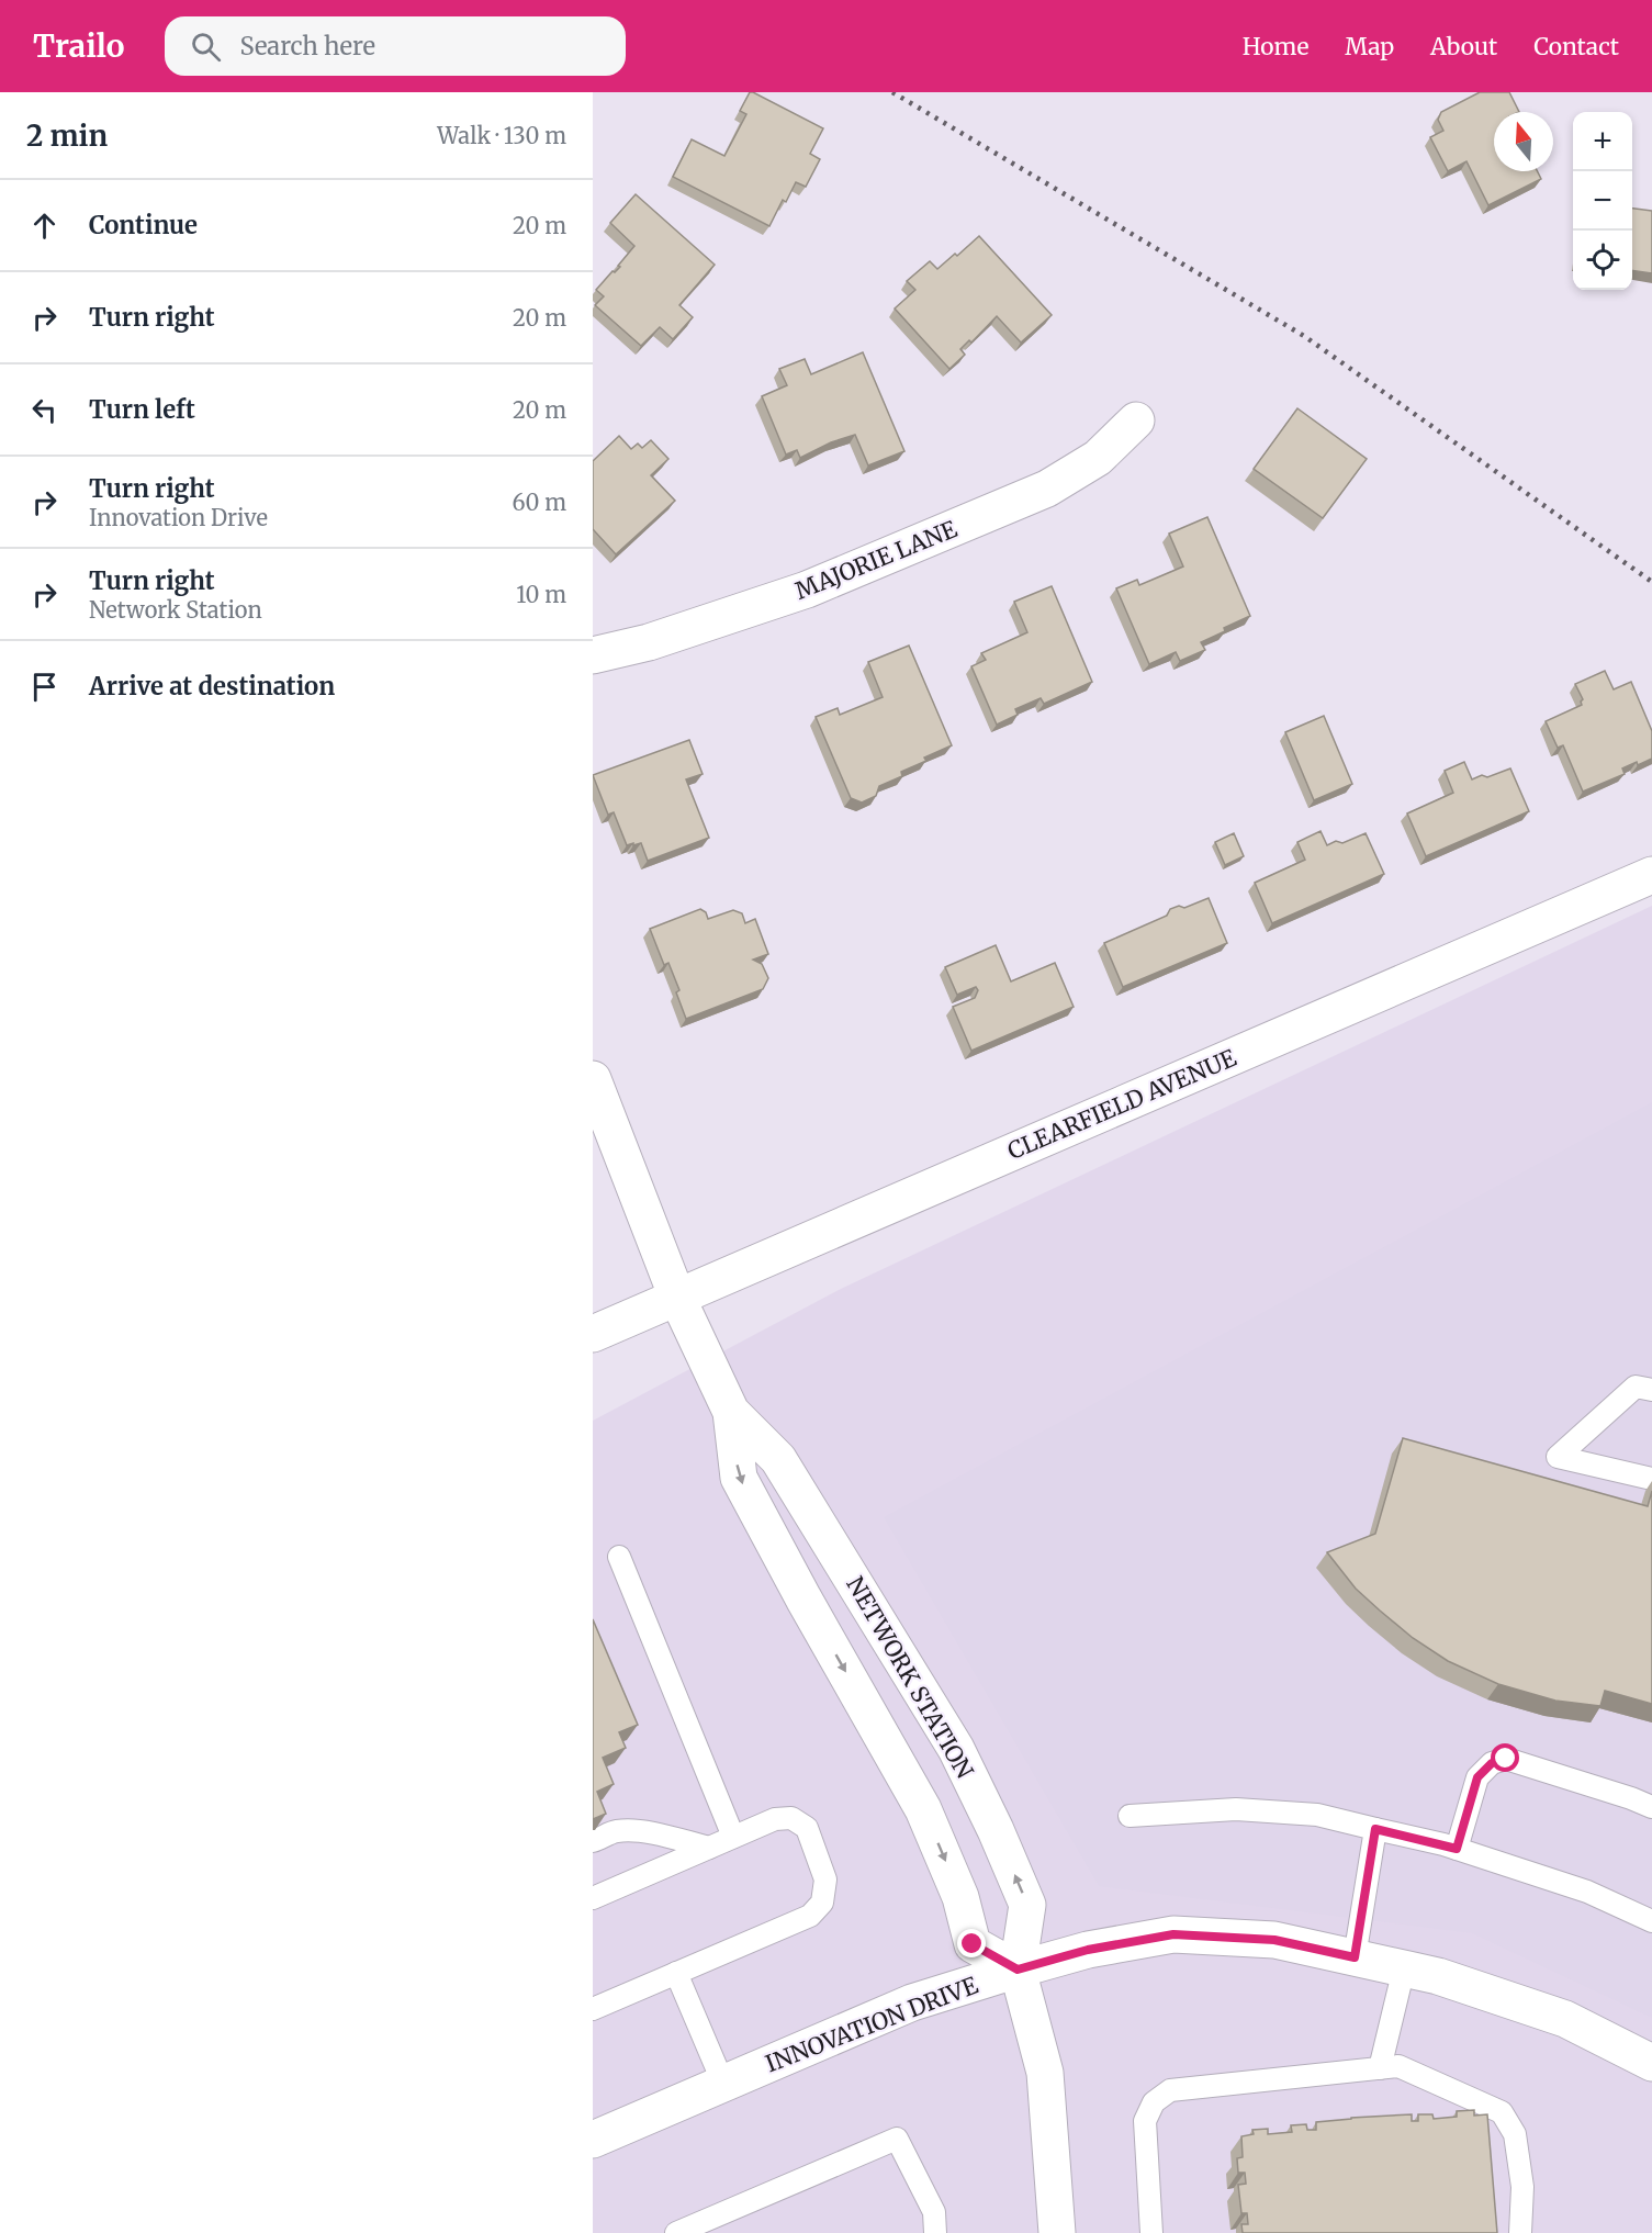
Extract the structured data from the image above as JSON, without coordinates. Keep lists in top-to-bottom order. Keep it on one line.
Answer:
{"streets":{"street":["MAJORIE LANE","CLEARFIELD AVENUE","NETWORK STATION","INNOVATION DRIVE"]},"crossings":[["CLEARFIELD AVENUE","NETWORK STATION"],["NETWORK STATION","INNOVATION DRIVE"]],"north":"top","page":{"header":"Trailo","search":"Search here","nav":["Home","Map","About","Contact"],"heading":["2 min","Walk · 130 m"],"map_buttons":["+","−"],"list":[["Continue","20 m"],["Turn right","20 m"],["Turn left","20 m"],["Turn right","Innovation Drive","60 m"],["Turn right","Network Station","10 m"],"Arrive at destination"]}}
